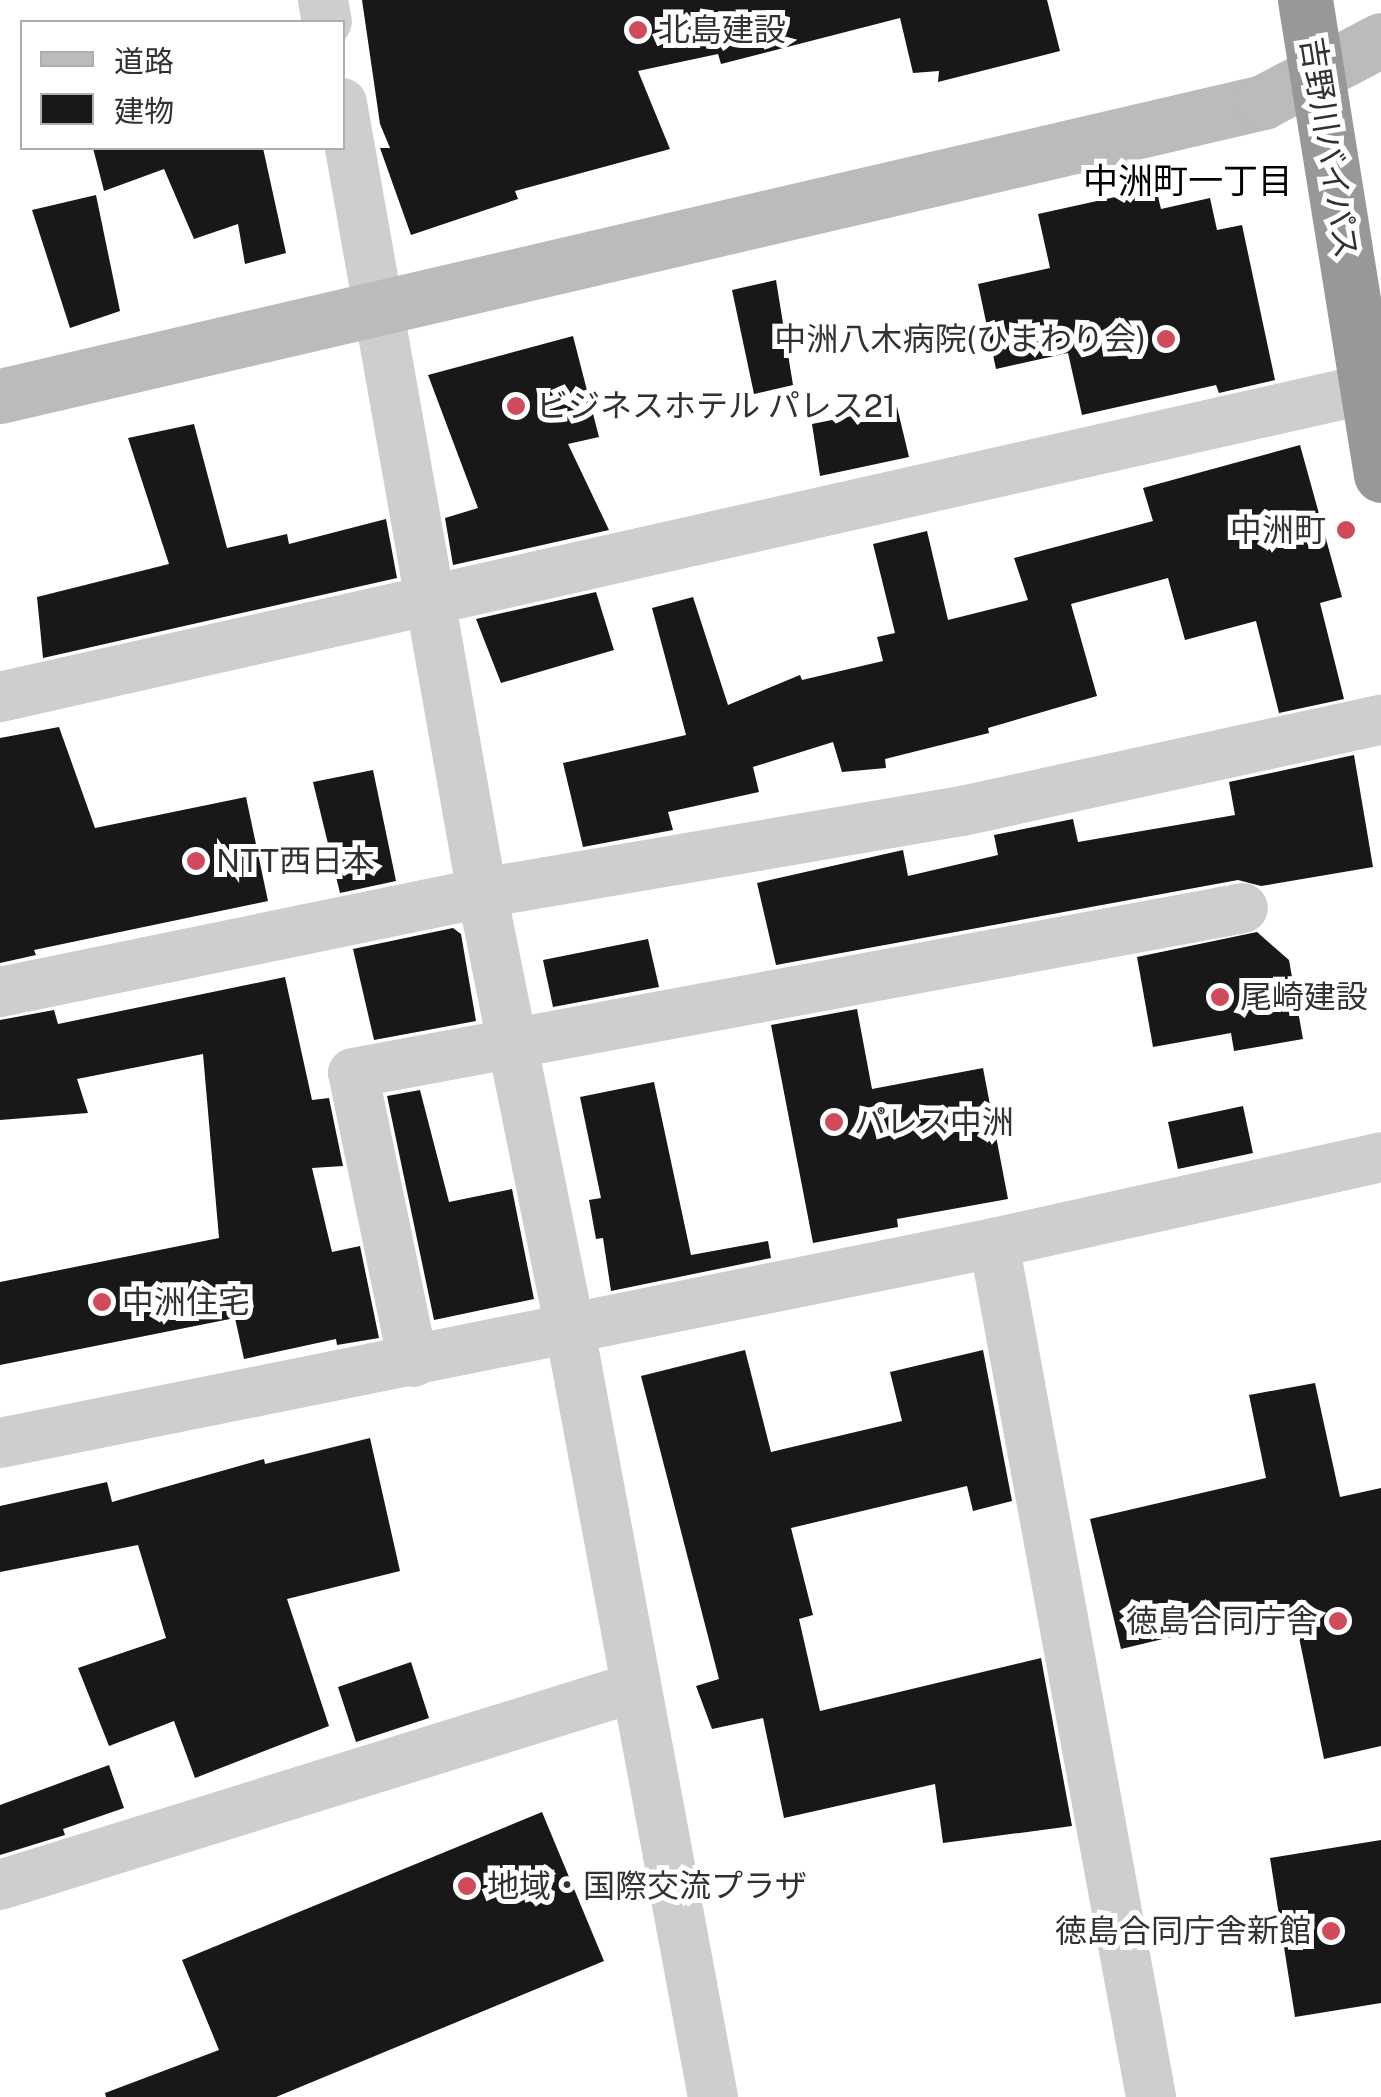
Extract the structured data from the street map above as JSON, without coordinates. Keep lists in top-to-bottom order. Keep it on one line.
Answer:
{"streets":{"highway":["吉野川バイパス"]},"districts":["中洲町一丁目"],"places":["北島建設","中洲八木病院(ひまわり会)","ビジネスホテル パレス21","中洲町","NTT西日本","尾崎建設","パレス中洲","中洲住宅","徳島合同庁舎","地域・国際交流プラザ","徳島合同庁舎新館"],"legend":["道路","建物"]}
